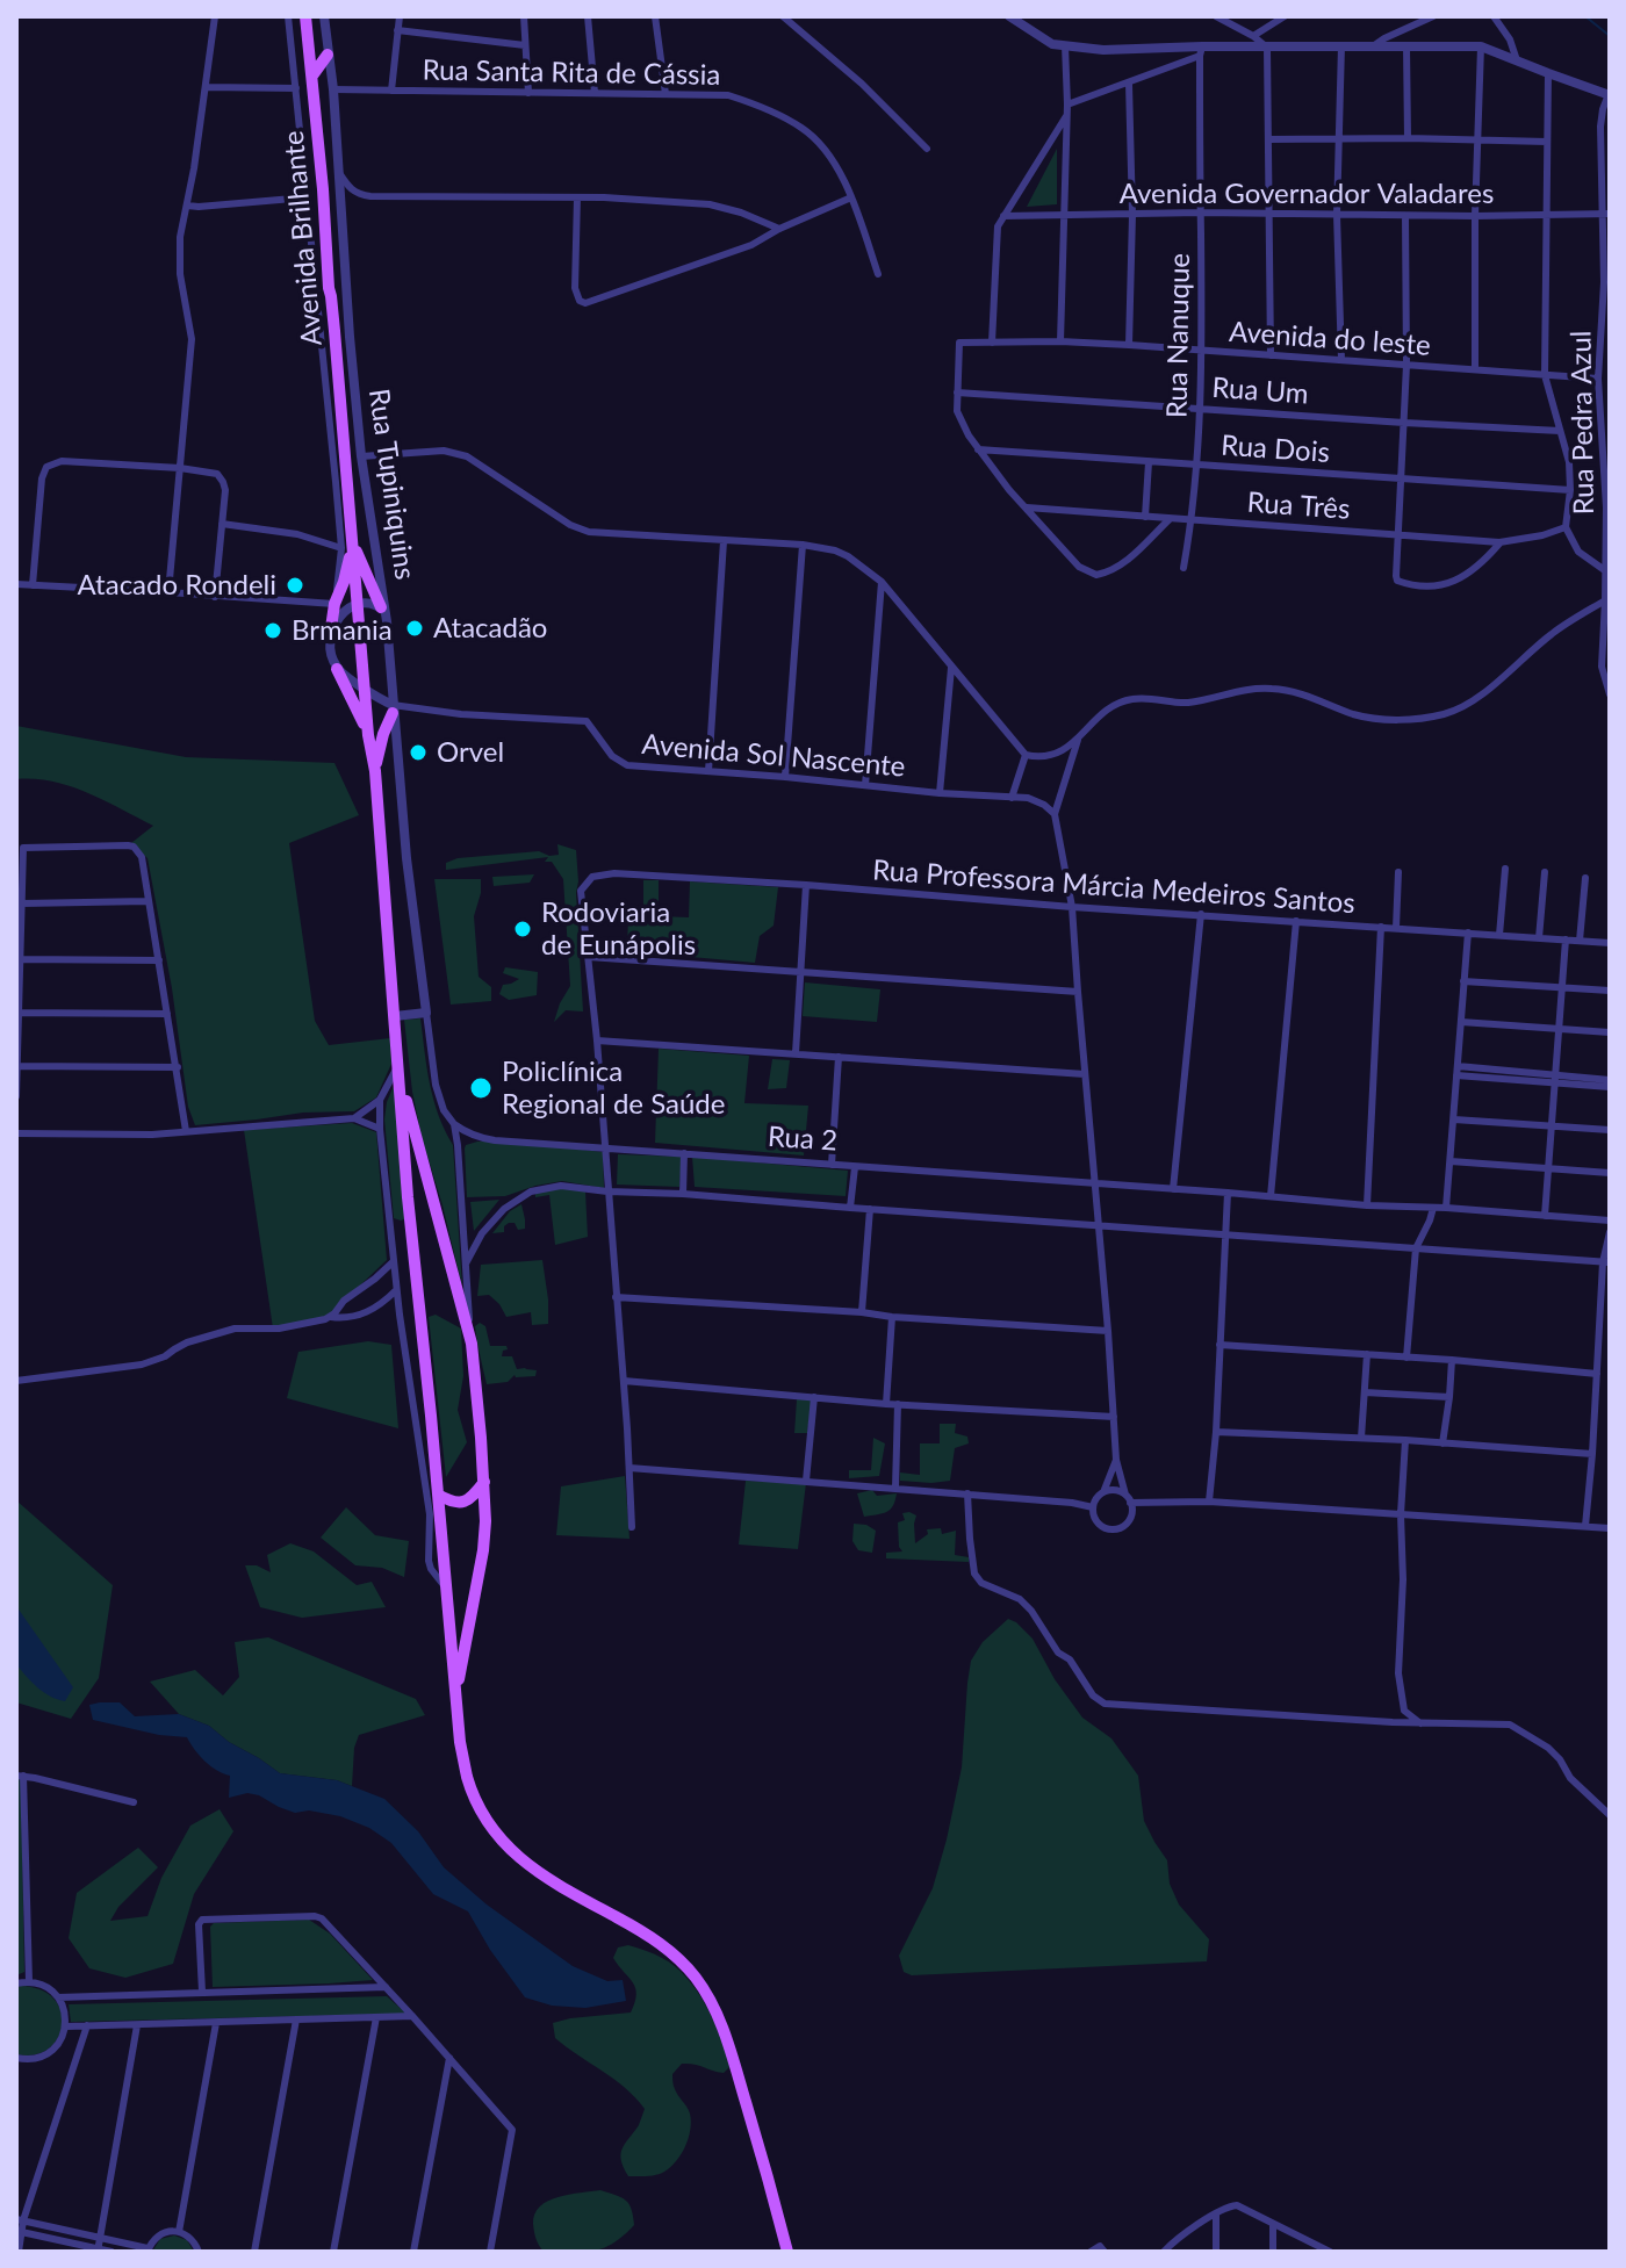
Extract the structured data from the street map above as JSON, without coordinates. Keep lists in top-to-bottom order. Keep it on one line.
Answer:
{"streets":{"main road":["Avenida Brilhante"],"street":["Rua Santa Rita de Cássia","Avenida Governador Valadares","Rua Nanuque","Avenida do leste","Rua Um","Rua Pedra Azul","Rua Dois","Rua Tupiniquins","Rua Três","Avenida Sol Nascente","Rua Professora Márcia Medeiros Santos","Rua 2"]},"crossings":[["Rua Santa Rita de Cássia","Rua Tupiniquins"],["Avenida Governador Valadares","Rua Nanuque"],["Avenida Governador Valadares","Rua Pedra Azul"],["Rua Nanuque","Avenida do leste"],["Rua Nanuque","Rua Um"],["Rua Nanuque","Rua Dois"],["Rua Nanuque","Rua Três"],["Avenida do leste","Rua Um"],["Avenida do leste","Rua Pedra Azul"],["Rua Tupiniquins","Avenida Sol Nascente"]],"places":["Atacado Rondeli","Atacadão","Brmania","Orvel","Rodoviaria de Eunápolis","Policlínica Regional de Saúde"]}
